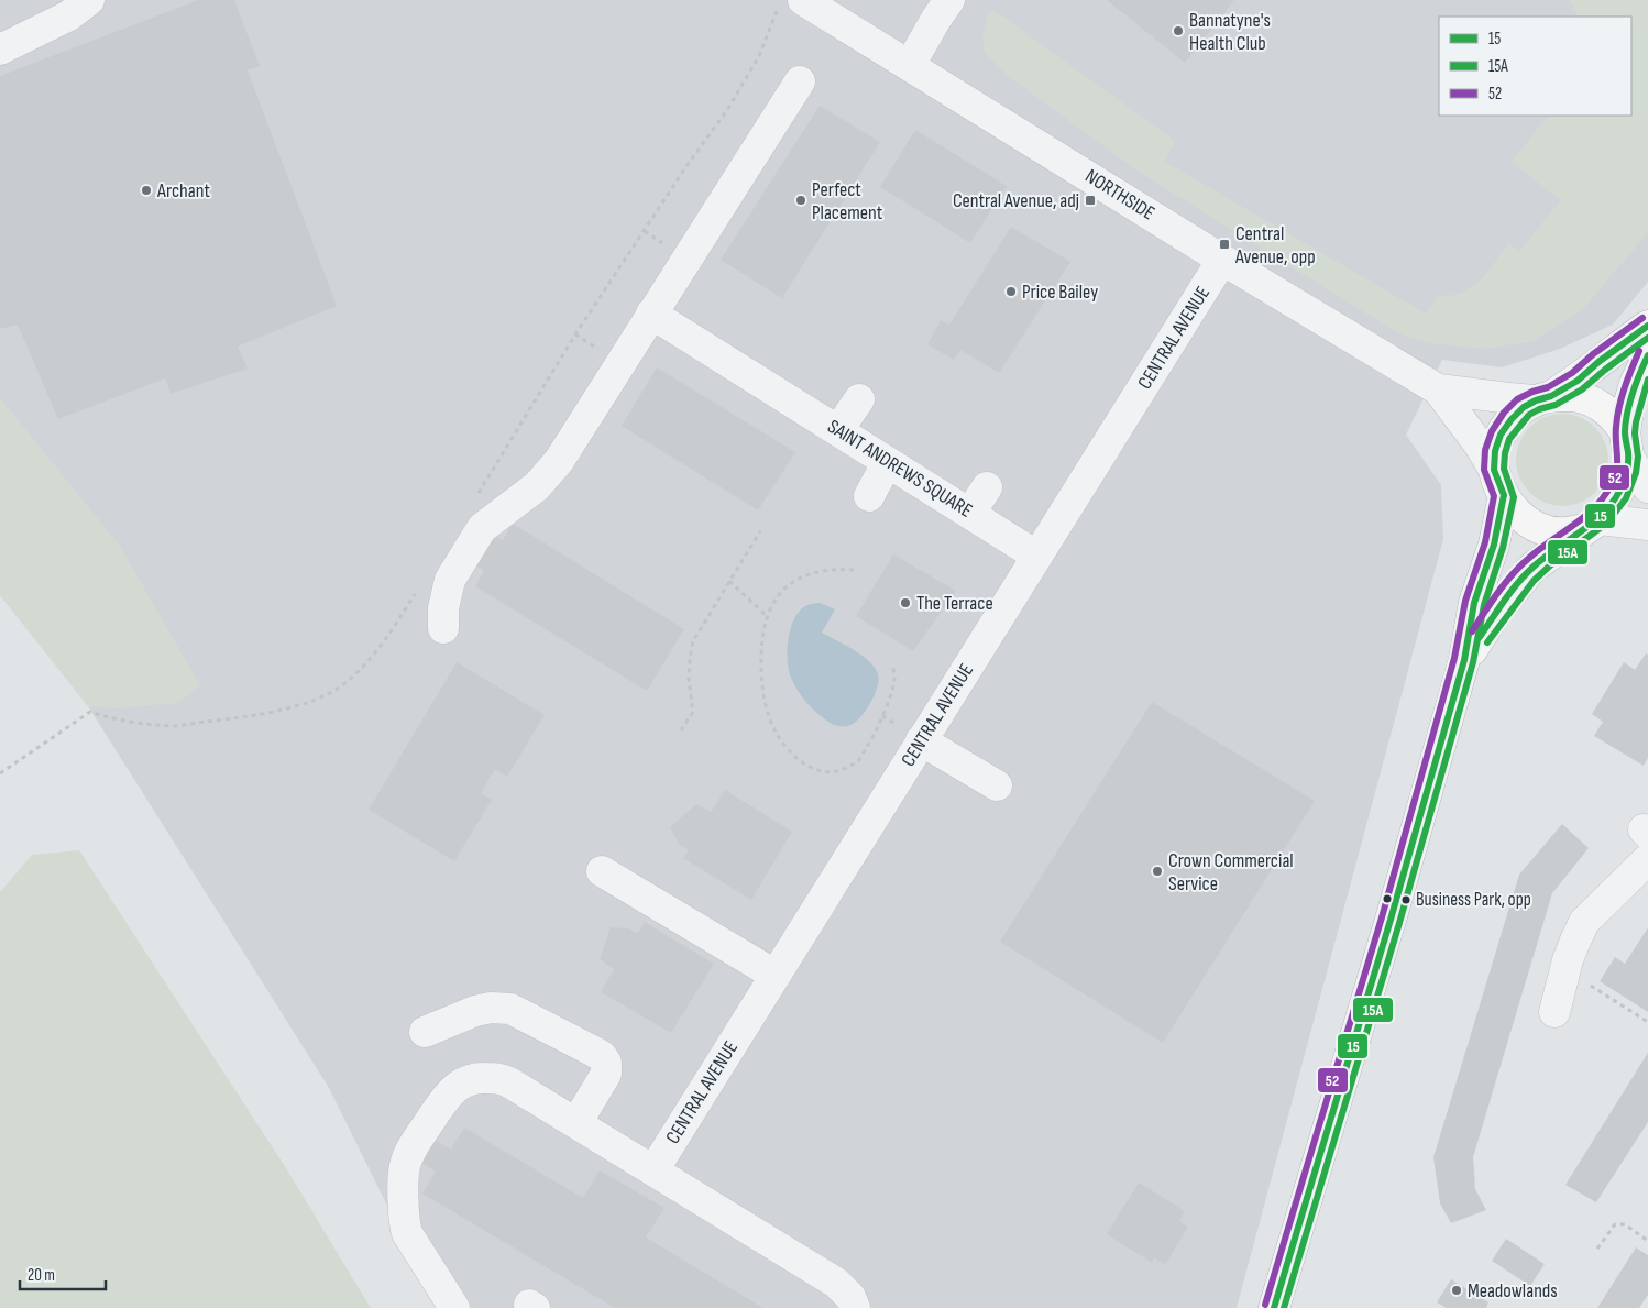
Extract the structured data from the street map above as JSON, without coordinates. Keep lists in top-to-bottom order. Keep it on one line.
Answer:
{"streets":{"street":["NORTHSIDE","CENTRAL AVENUE","SAINT ANDREWS SQUARE"]},"crossings":[["NORTHSIDE","CENTRAL AVENUE"],["CENTRAL AVENUE","SAINT ANDREWS SQUARE"]],"places":{"other":["Bannatyne's Health Club","Archant","Perfect Placement","Price Bailey","The Terrace","Crown Commercial Service","Business Park, opp","Meadowlands"],"transit":["Central Avenue, adj","Central Avenue, opp"]},"lines":["transit line 52","transit line 15","transit line 15A"],"legend":["15","15A","52"],"scale_bar":"20 m"}
